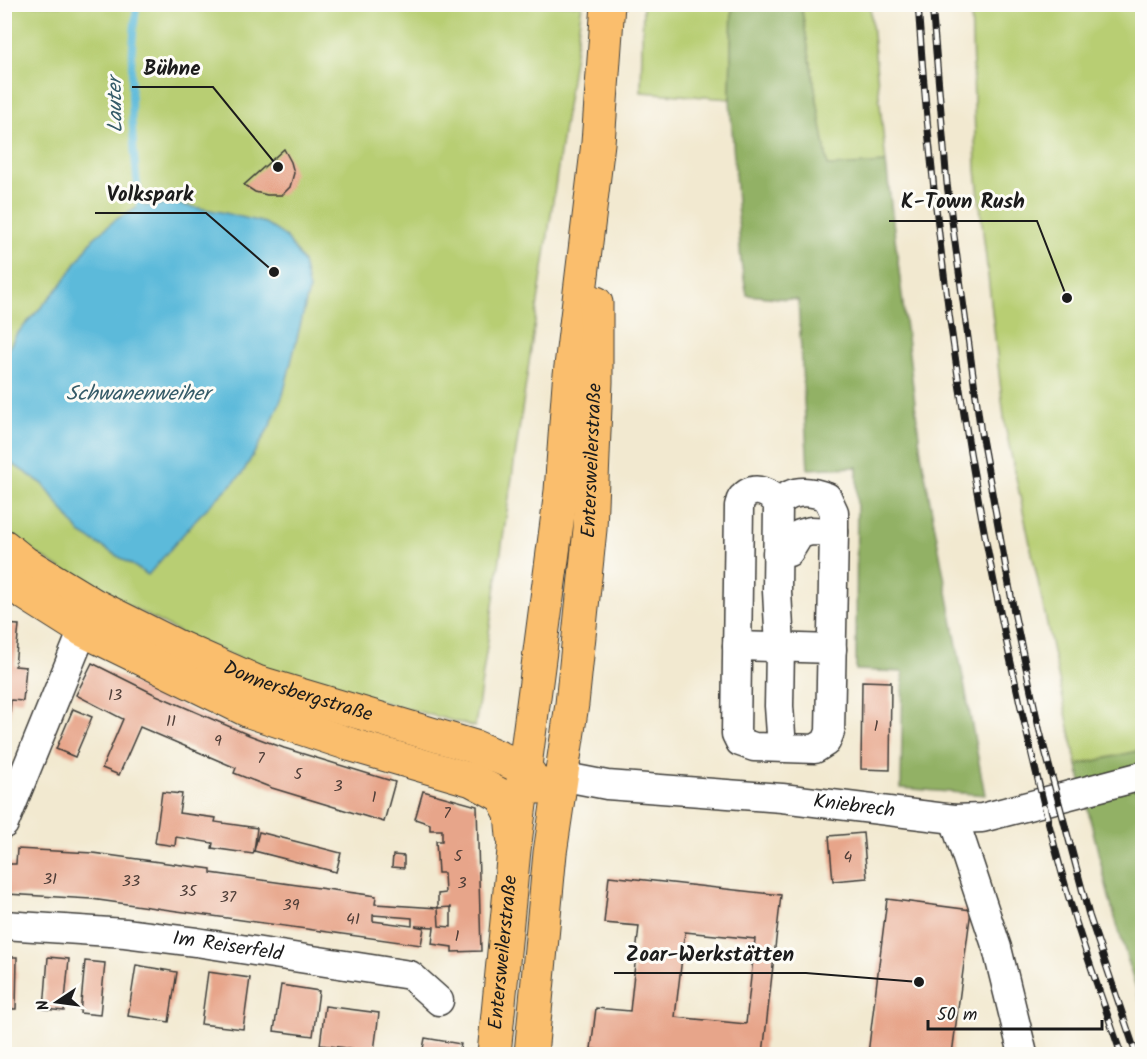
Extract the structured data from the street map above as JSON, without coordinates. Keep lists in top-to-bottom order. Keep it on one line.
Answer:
{"streets":{"main road":["Entersweilerstraße","Donnersbergstraße"],"street":["Kniebrech","Im Reiserfeld"]},"crossings":[["Entersweilerstraße","Donnersbergstraße"],["Entersweilerstraße","Kniebrech"]],"water":["Lauter","Schwanenweiher"],"places":["Bühne","Volkspark","K-Town Rush","Zoar-Werkstätten"],"house_numbers":["13","11","1","9","7","5","3","1","7","5","4","31","33","3","35","37","39","41","1"],"scale_bar":"50 m","north":"left"}
